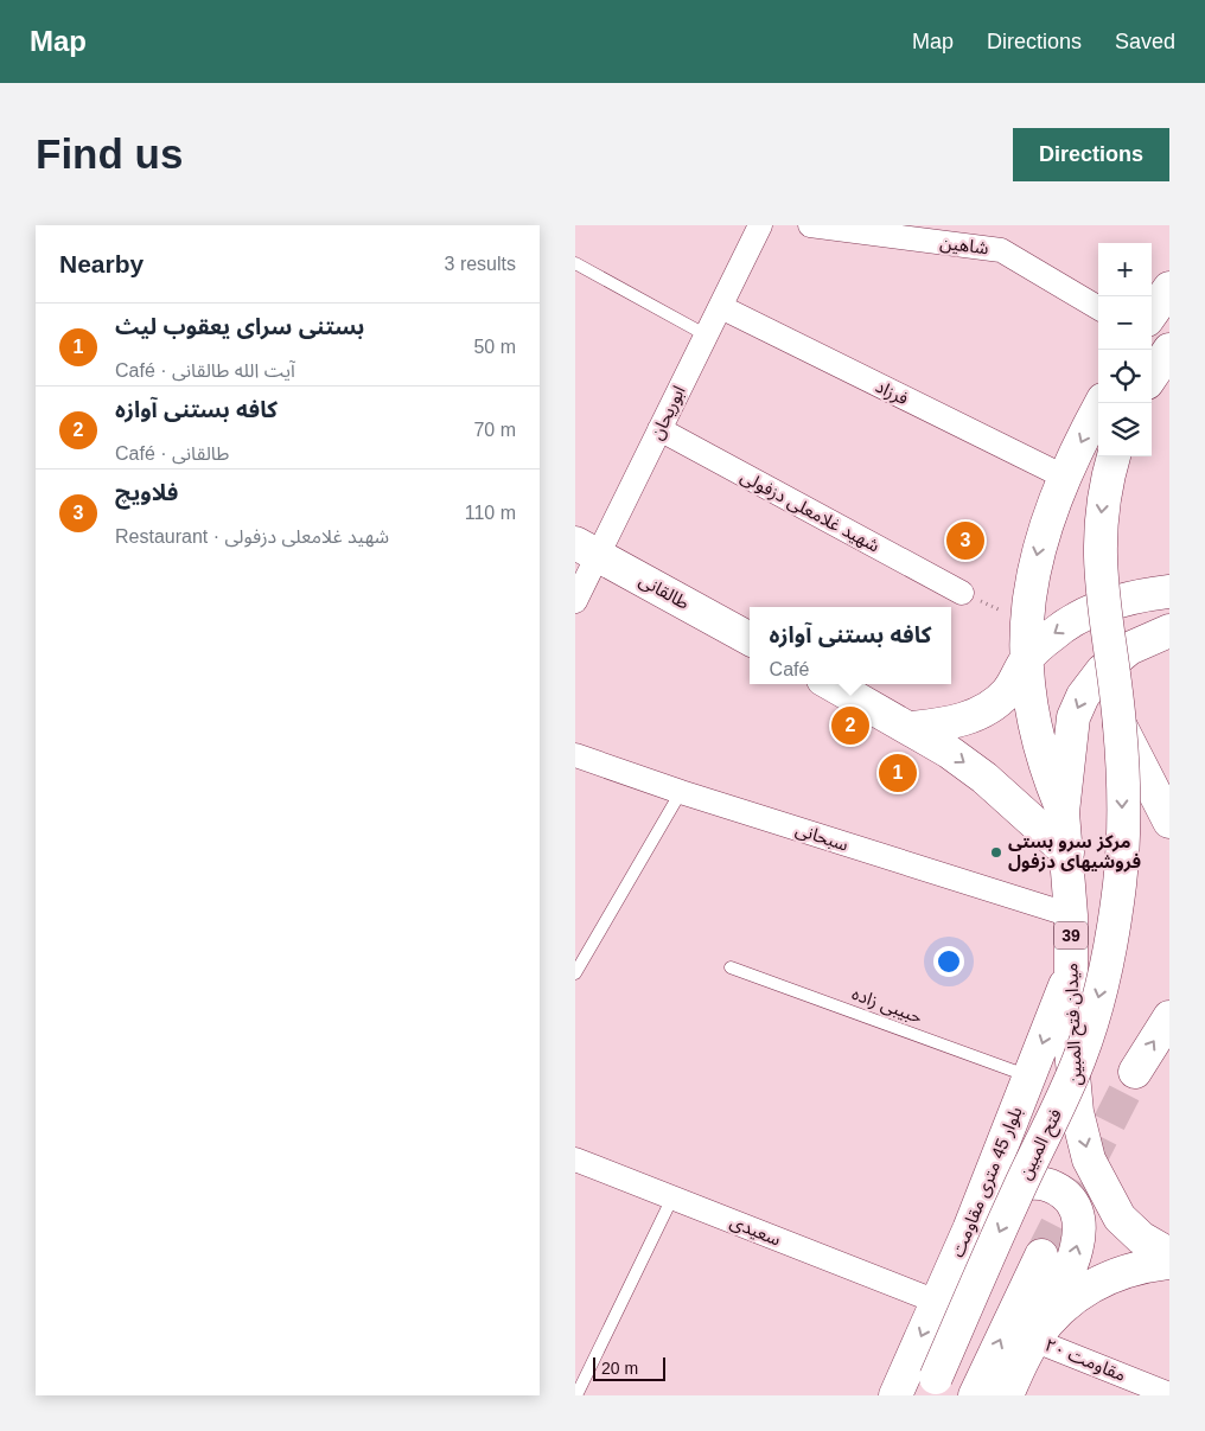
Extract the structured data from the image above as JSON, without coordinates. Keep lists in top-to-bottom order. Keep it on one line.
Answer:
{"streets":{"main road":["طالقانی","39","میدان فتح المبین","فتح المبین","بلوار 45 متری مقاومت"],"street":["شاهین","فرزاد","ابوریحان","شهید غلامعلی دزفولی","سبحانی","سعیدی","مقاومت ۲۰"],"lane":["حبیبی زاده"]},"crossings":[["فرزاد","ابوریحان"],["فرزاد","39"],["ابوریحان","شهید غلامعلی دزفولی"],["ابوریحان","طالقانی"],["سبحانی","میدان فتح المبین"],["39","میدان فتح المبین"],["حبیبی زاده","بلوار 45 متری مقاومت"],["میدان فتح المبین","بلوار 45 متری مقاومت"],["بلوار 45 متری مقاومت","سعیدی"]],"places":["مرکز سرو بستی فروشیهای دزفول"],"scale_bar":"20 m","page":{"header":"Map","nav":["Map","Directions","Saved"],"buttons":"Directions","title":"Find us","heading":["Nearby","3 results"],"map_buttons":["+","−"],"list":[{"mark":"1","name":"بستنی سرای یعقوب لیث","note":"Café · آیت الله طالقانی","value":"50 m"},{"mark":"2","name":"کافه بستنی آوازه","note":"Café · طالقانی","value":"70 m"},{"mark":"3","name":"فلاویچ","note":"Restaurant · شهید غلامعلی دزفولی","value":"110 m"}],"pins":["3","2","1"],"popup":["کافه بستنی آوازه","Café"],"scale":"20 m"}}
